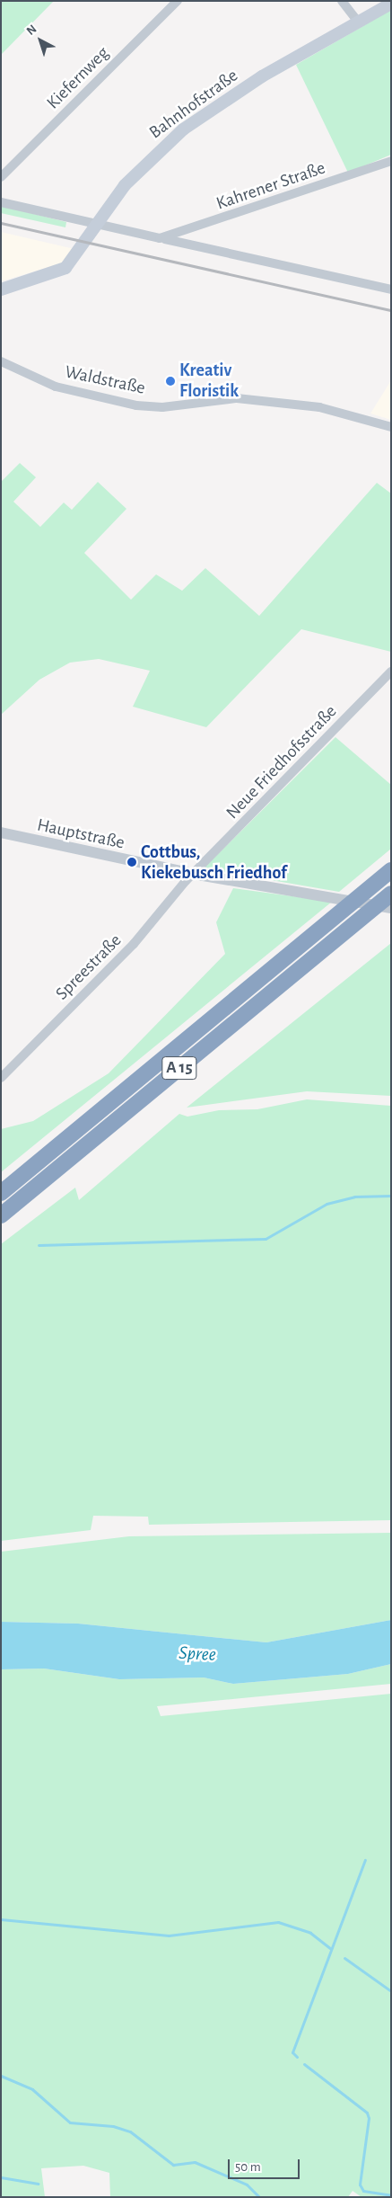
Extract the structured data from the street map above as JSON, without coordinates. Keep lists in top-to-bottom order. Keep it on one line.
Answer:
{"streets":{"highway":["A 15"],"main road":["Bahnhofstraße"],"street":["Kiefernweg","Kahrener Straße","Waldstraße","Neue Friedhofsstraße","Hauptstraße","Spreestraße"]},"crossings":[["Neue Friedhofsstraße","Hauptstraße"],["Neue Friedhofsstraße","Spreestraße"],["Hauptstraße","Spreestraße"]],"water":["Spree"],"places":["Kreativ Floristik","Cottbus, Kiekebusch Friedhof"],"scale_bar":"50 m","north":"top left"}
